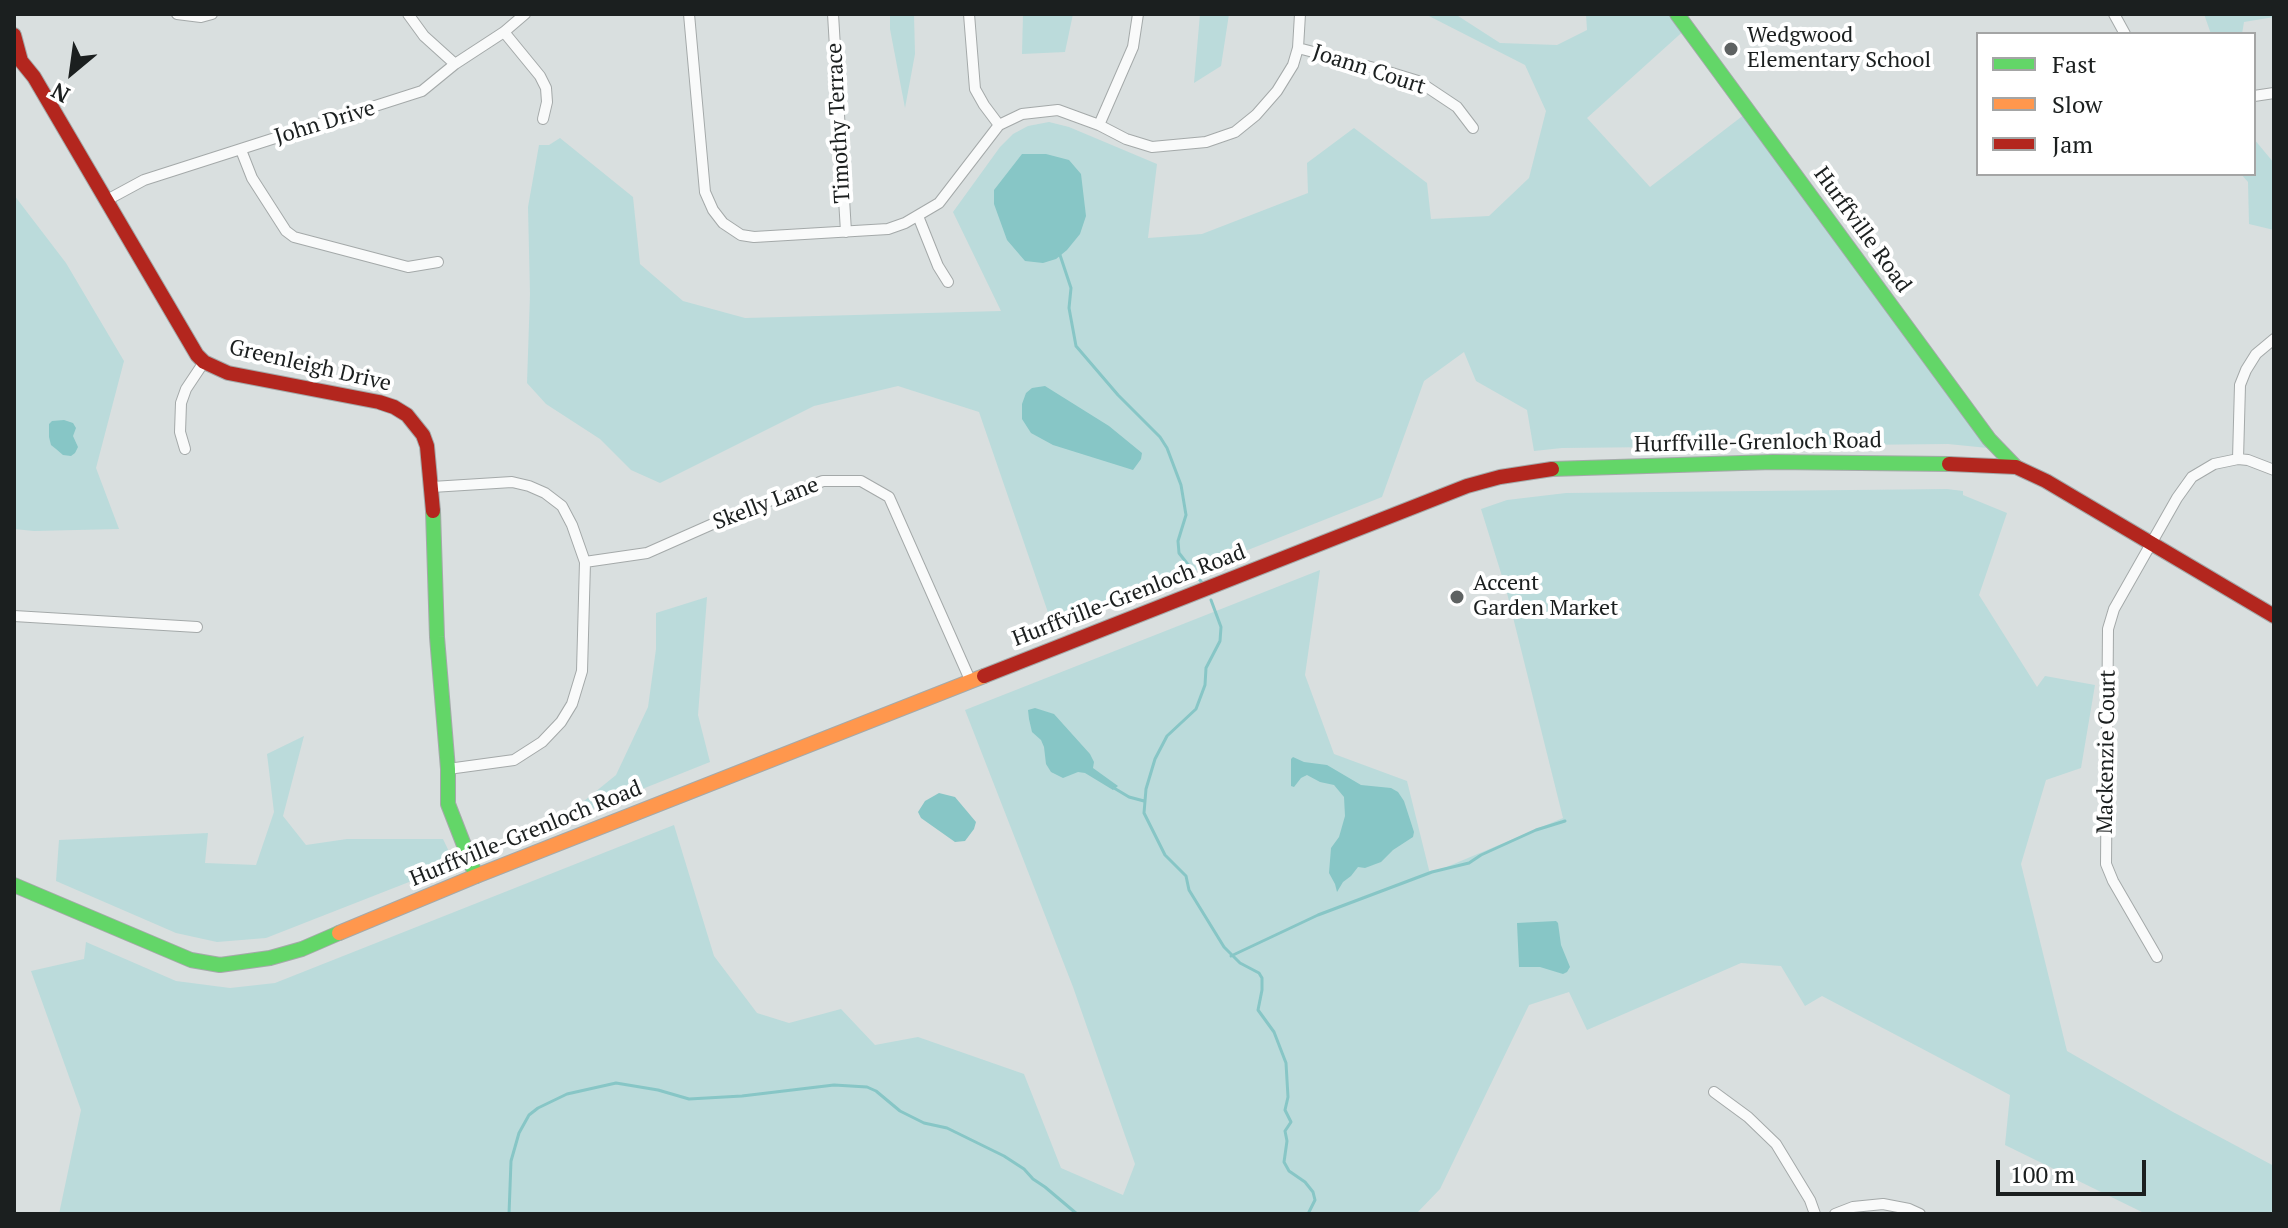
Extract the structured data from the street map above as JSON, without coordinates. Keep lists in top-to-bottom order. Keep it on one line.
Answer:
{"streets":{"main road":["Hurffville Road","Greenleigh Drive","Hurffville-Grenloch Road"],"street":["Joann Court","John Drive","Timothy Terrace","Skelly Lane","Mackenzie Court"]},"crossings":[["John Drive","Greenleigh Drive"],["Hurffville Road","Hurffville-Grenloch Road"],["Greenleigh Drive","Hurffville-Grenloch Road"],["Hurffville-Grenloch Road","Skelly Lane"],["Hurffville-Grenloch Road","Mackenzie Court"]],"places":["Wedgwood Elementary School","Accent Garden Market"],"legend":["Fast","Slow","Jam"],"scale_bar":"100 m","north":"bottom left"}
